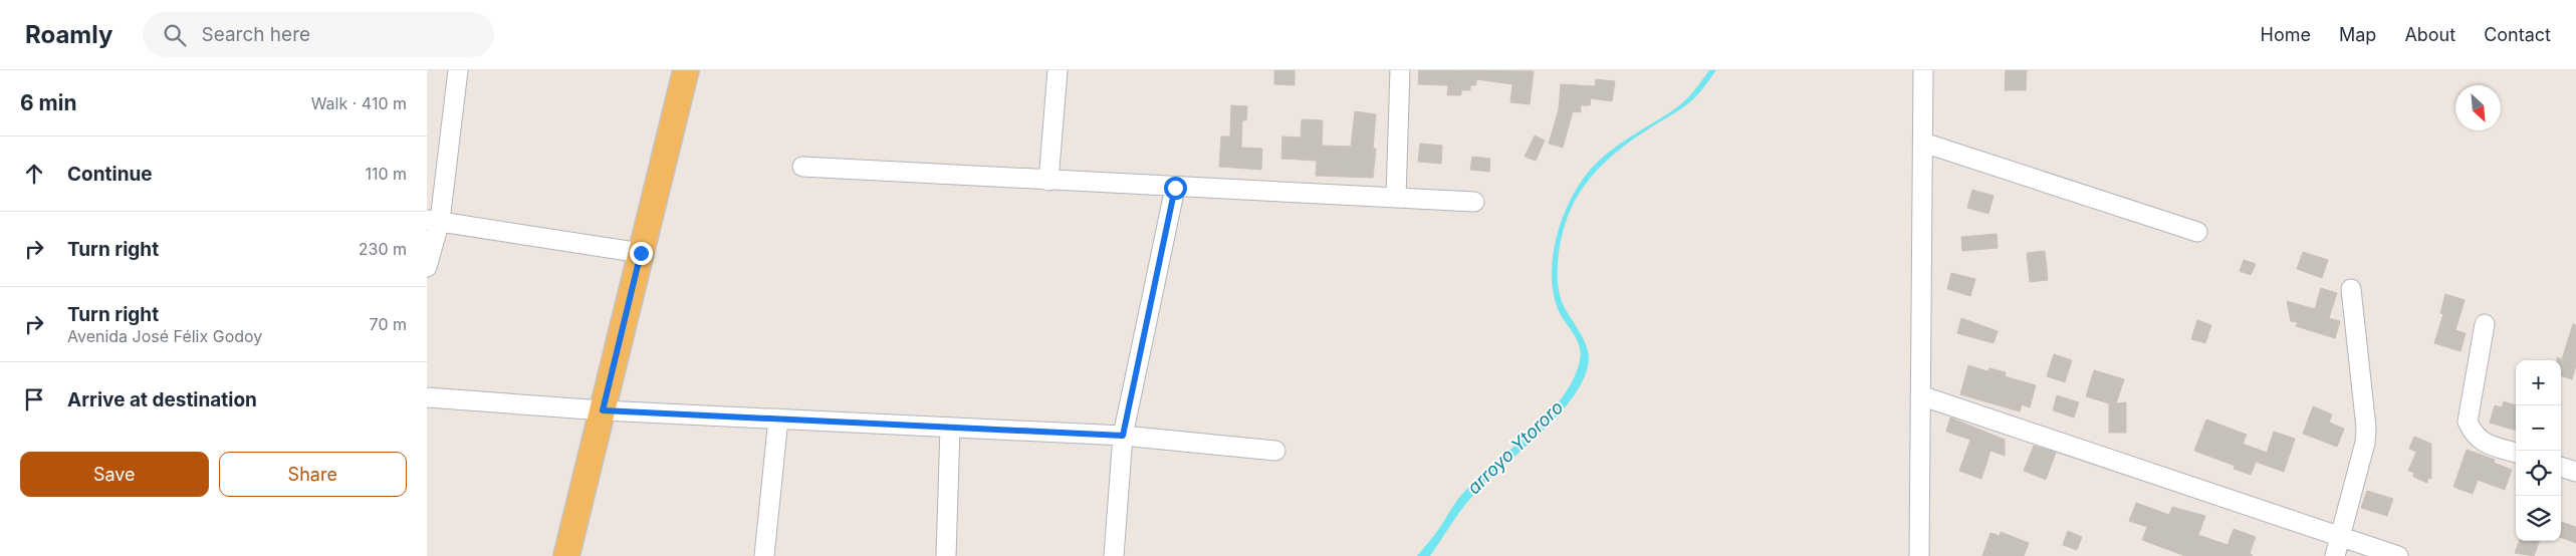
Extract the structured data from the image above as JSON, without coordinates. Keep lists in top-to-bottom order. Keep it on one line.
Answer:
{"water":["arroyo Ytororo"],"north":"bottom right","page":{"header":"Roamly","search":"Search here","nav":["Home","Map","About","Contact"],"heading":["6 min","Walk · 410 m"],"list":[["Continue","110 m"],["Turn right","230 m"],["Turn right","Avenida José Félix Godoy","70 m"],"Arrive at destination"],"map_buttons":["+","−"],"buttons":["Save","Share"]}}
